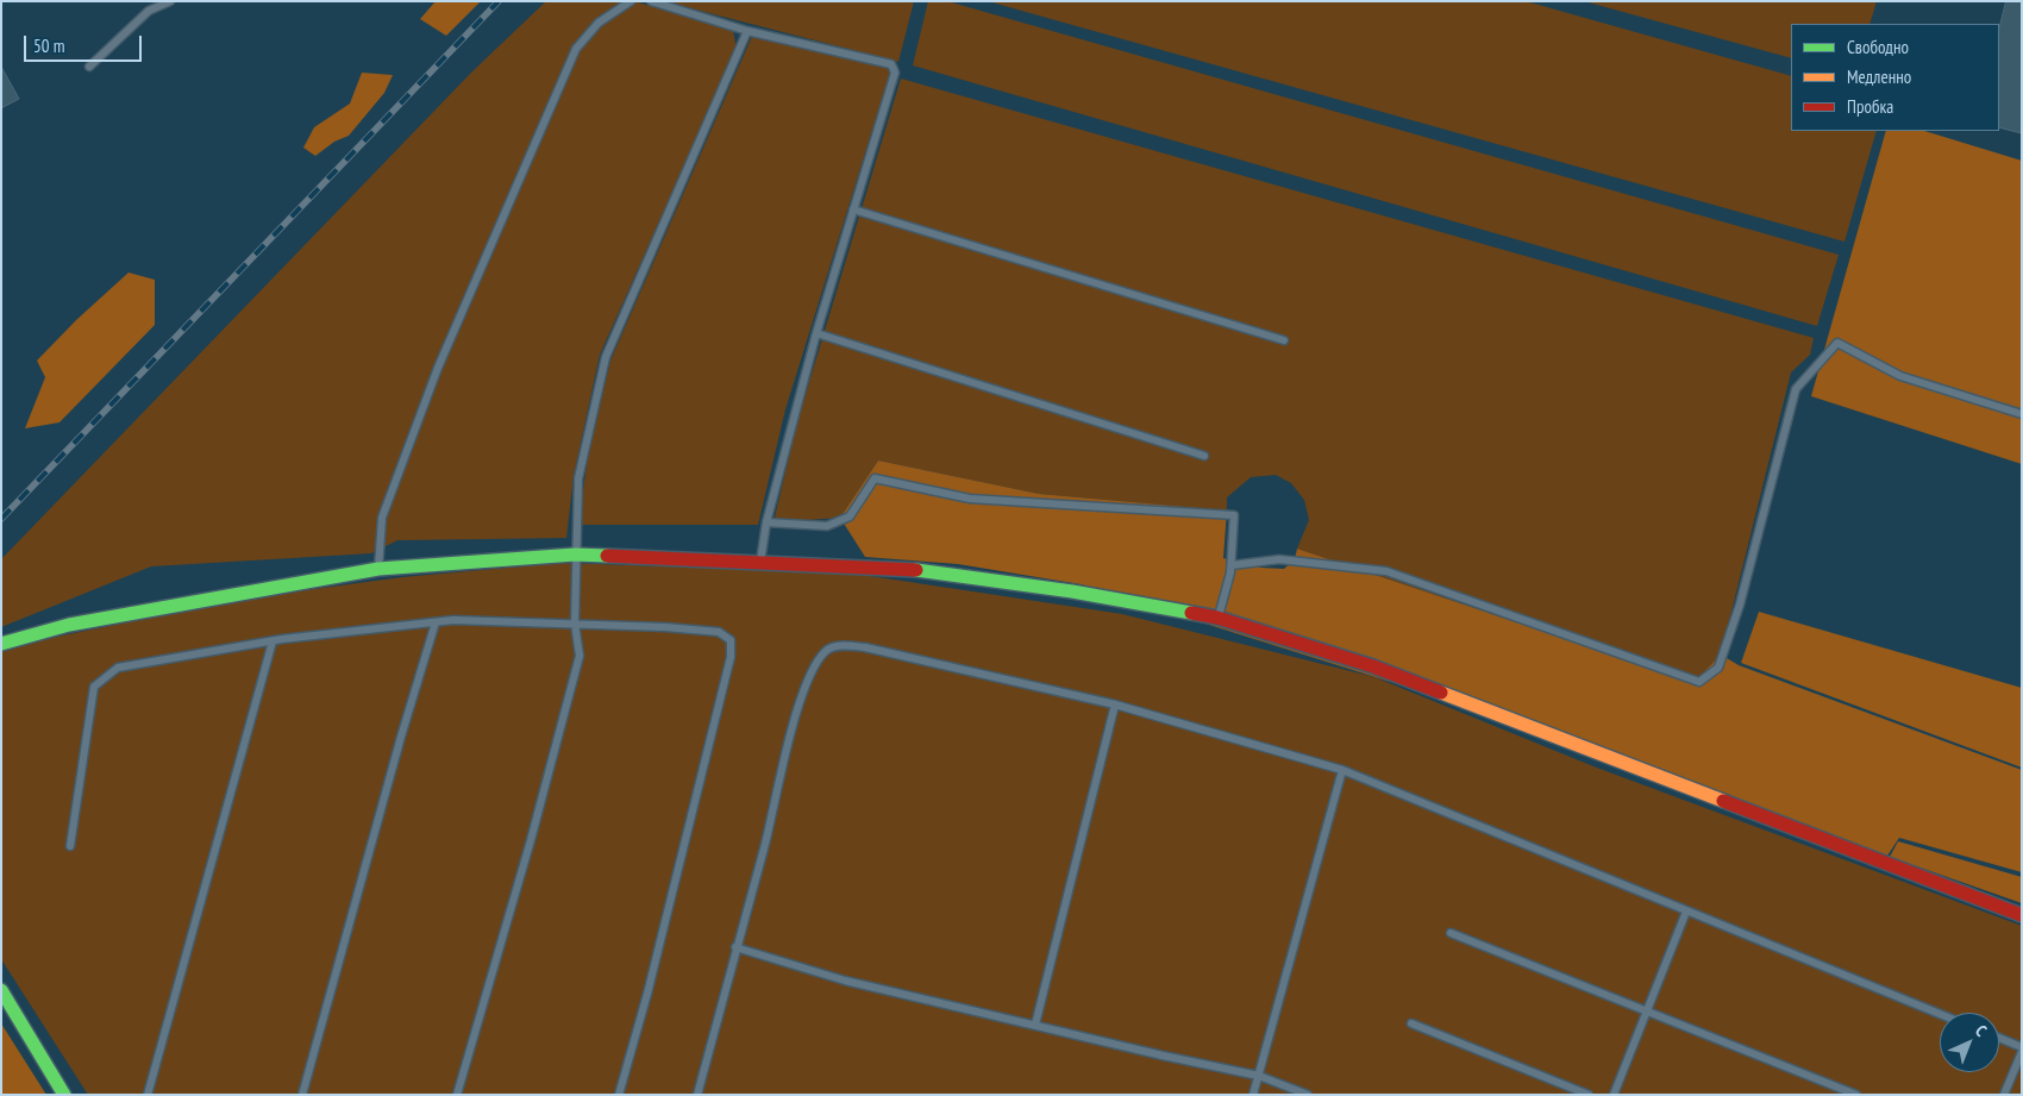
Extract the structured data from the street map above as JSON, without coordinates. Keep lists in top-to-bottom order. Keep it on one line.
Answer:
{"legend":["Свободно","Медленно","Пробка"],"scale_bar":"50 m","north":"top right"}
